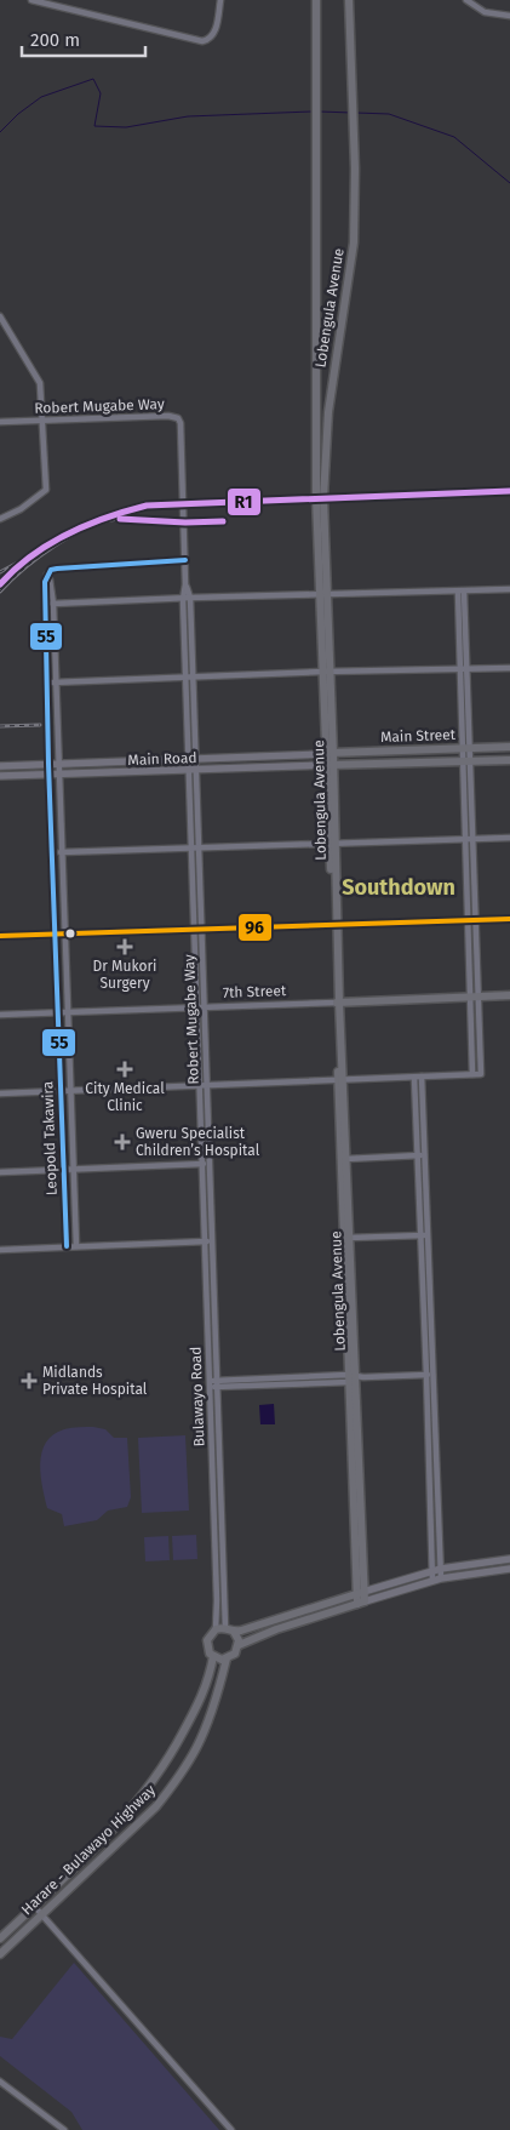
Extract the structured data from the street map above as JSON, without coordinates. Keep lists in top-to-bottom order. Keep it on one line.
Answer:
{"streets":{"highway":["Lobengula Avenue","Main Street","7th Street","Harare - Bulawayo Highway"],"main road":["Main Road"],"street":["Robert Mugabe Way","Leopold Takawira","Bulawayo Road"]},"crossings":[["Lobengula Avenue","Main Street"],["Lobengula Avenue","Main Road"],["Lobengula Avenue","7th Street"],["Lobengula Avenue","Harare - Bulawayo Highway"],["Robert Mugabe Way","Main Road"],["Robert Mugabe Way","7th Street"],["Robert Mugabe Way","Bulawayo Road"],["Main Street","Main Road"],["Main Road","Leopold Takawira"],["7th Street","Leopold Takawira"],["Bulawayo Road","Harare - Bulawayo Highway"]],"districts":["Southdown"],"places":{"health":["Dr Mukori Surgery","City Medical Clinic","Gweru Specialist Children’s Hospital","Midlands Private Hospital"]},"lines":["transit line R1","transit line 55","transit line 96"],"scale_bar":"200 m"}
